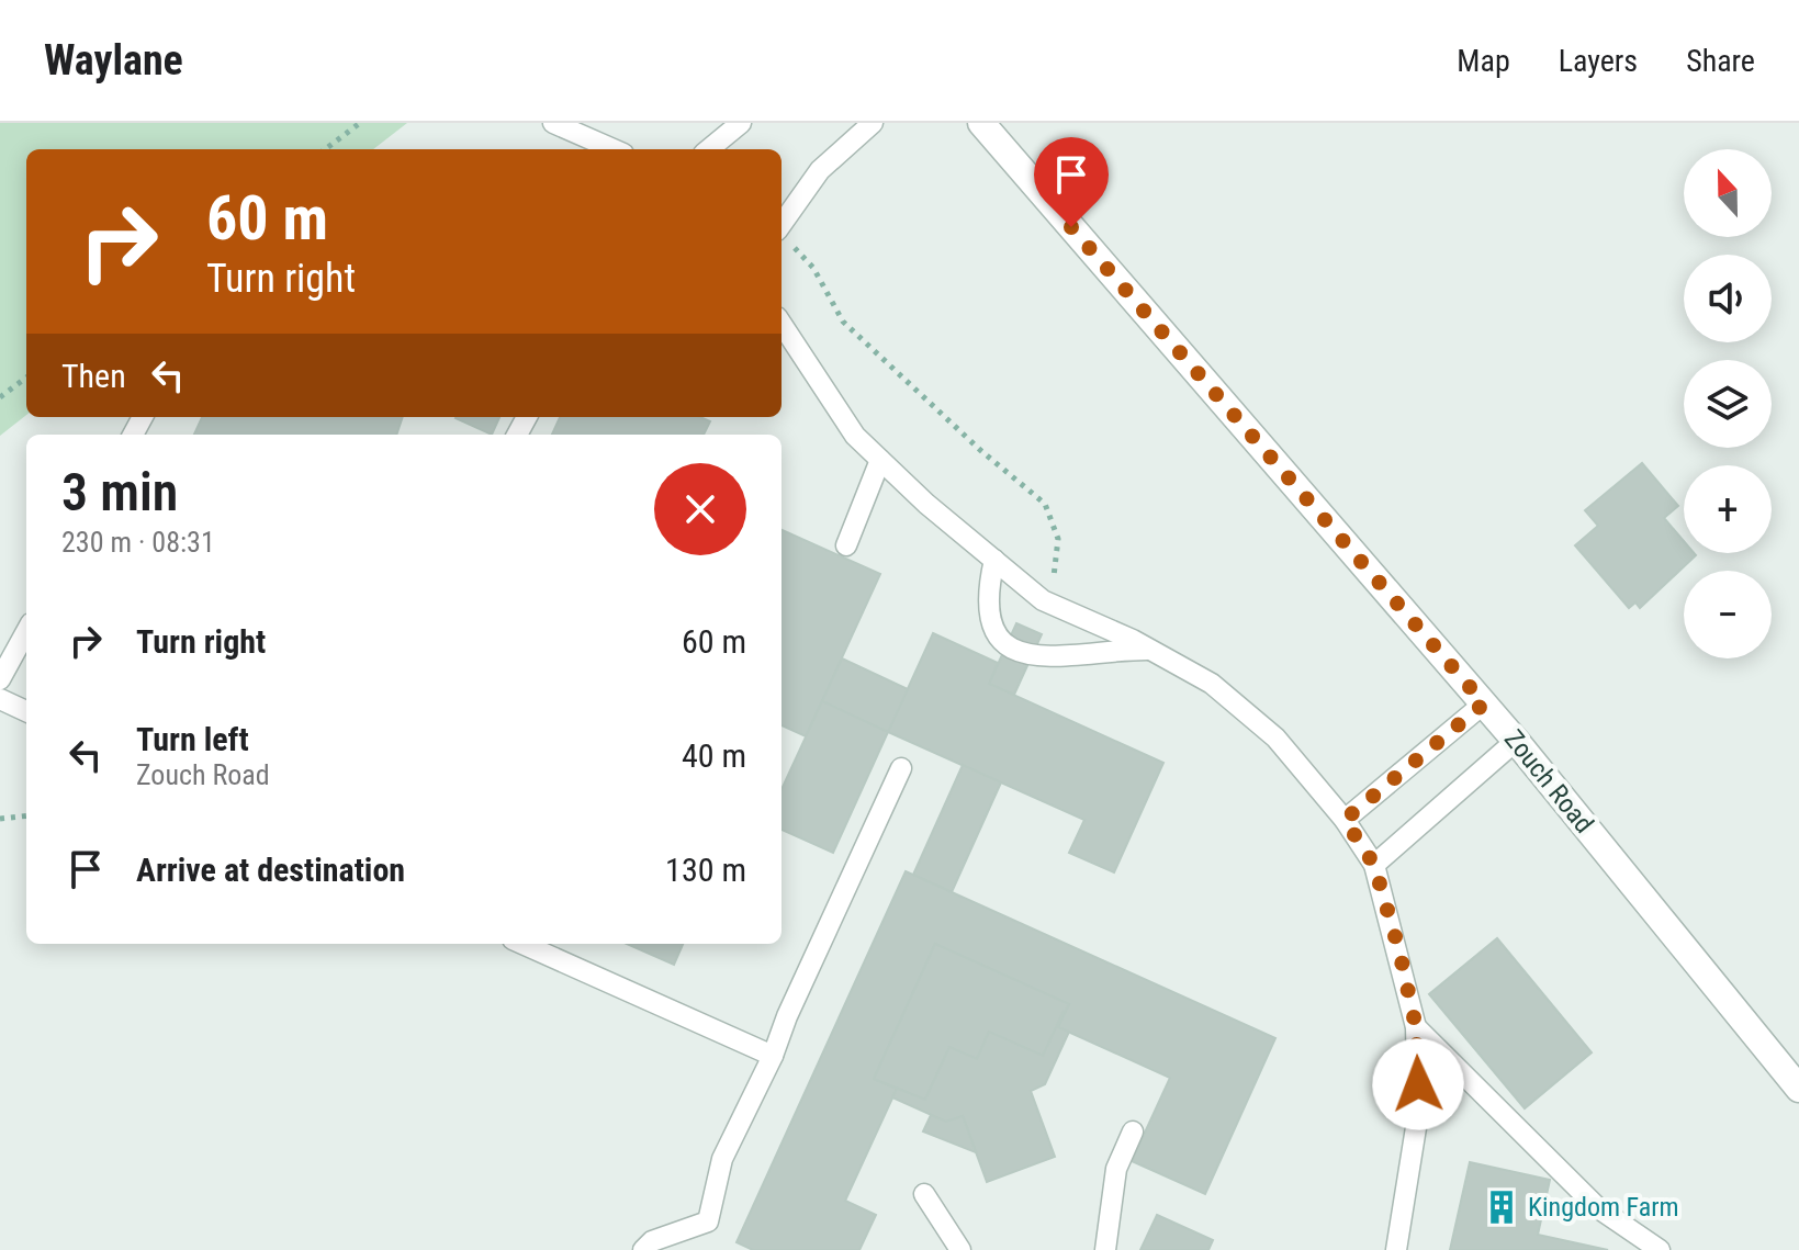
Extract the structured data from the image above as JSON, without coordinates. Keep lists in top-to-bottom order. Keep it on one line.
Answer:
{"streets":{"street":["Zouch Road"]},"places":{"building":["Kingdom Farm"]},"north":"top","page":{"header":"Waylane","nav":["Map","Layers","Share"],"map_buttons":["+","−"],"turn":["60 m","Turn right"],"then":"Then","heading":["3 min","230 m · 08:31"],"list":[{"name":"Turn right","value":"60 m"},{"name":"Turn left","note":"Zouch Road","value":"40 m"},{"name":"Arrive at destination","value":"130 m"}]}}
